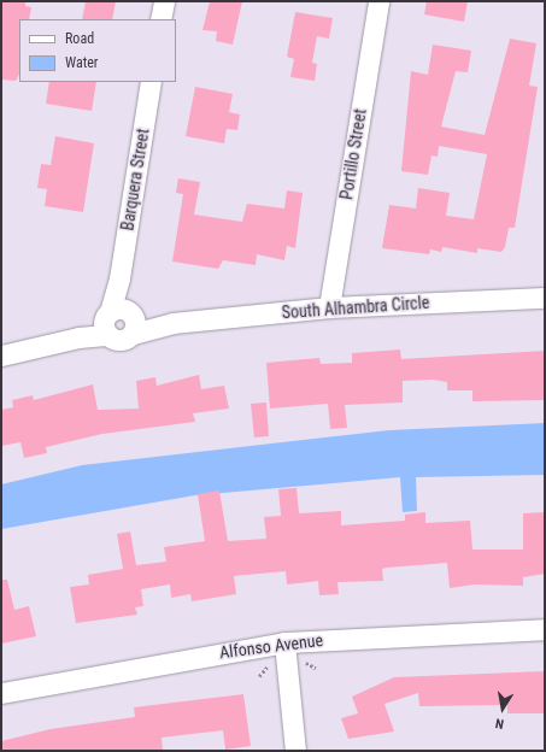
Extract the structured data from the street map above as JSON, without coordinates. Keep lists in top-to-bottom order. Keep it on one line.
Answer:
{"streets":{"street":["Portillo Street","Barquera Street","South Alhambra Circle","Alfonso Avenue"]},"crossings":[["Portillo Street","South Alhambra Circle"],["Barquera Street","South Alhambra Circle"]],"legend":["Road","Water"],"north":"bottom"}
